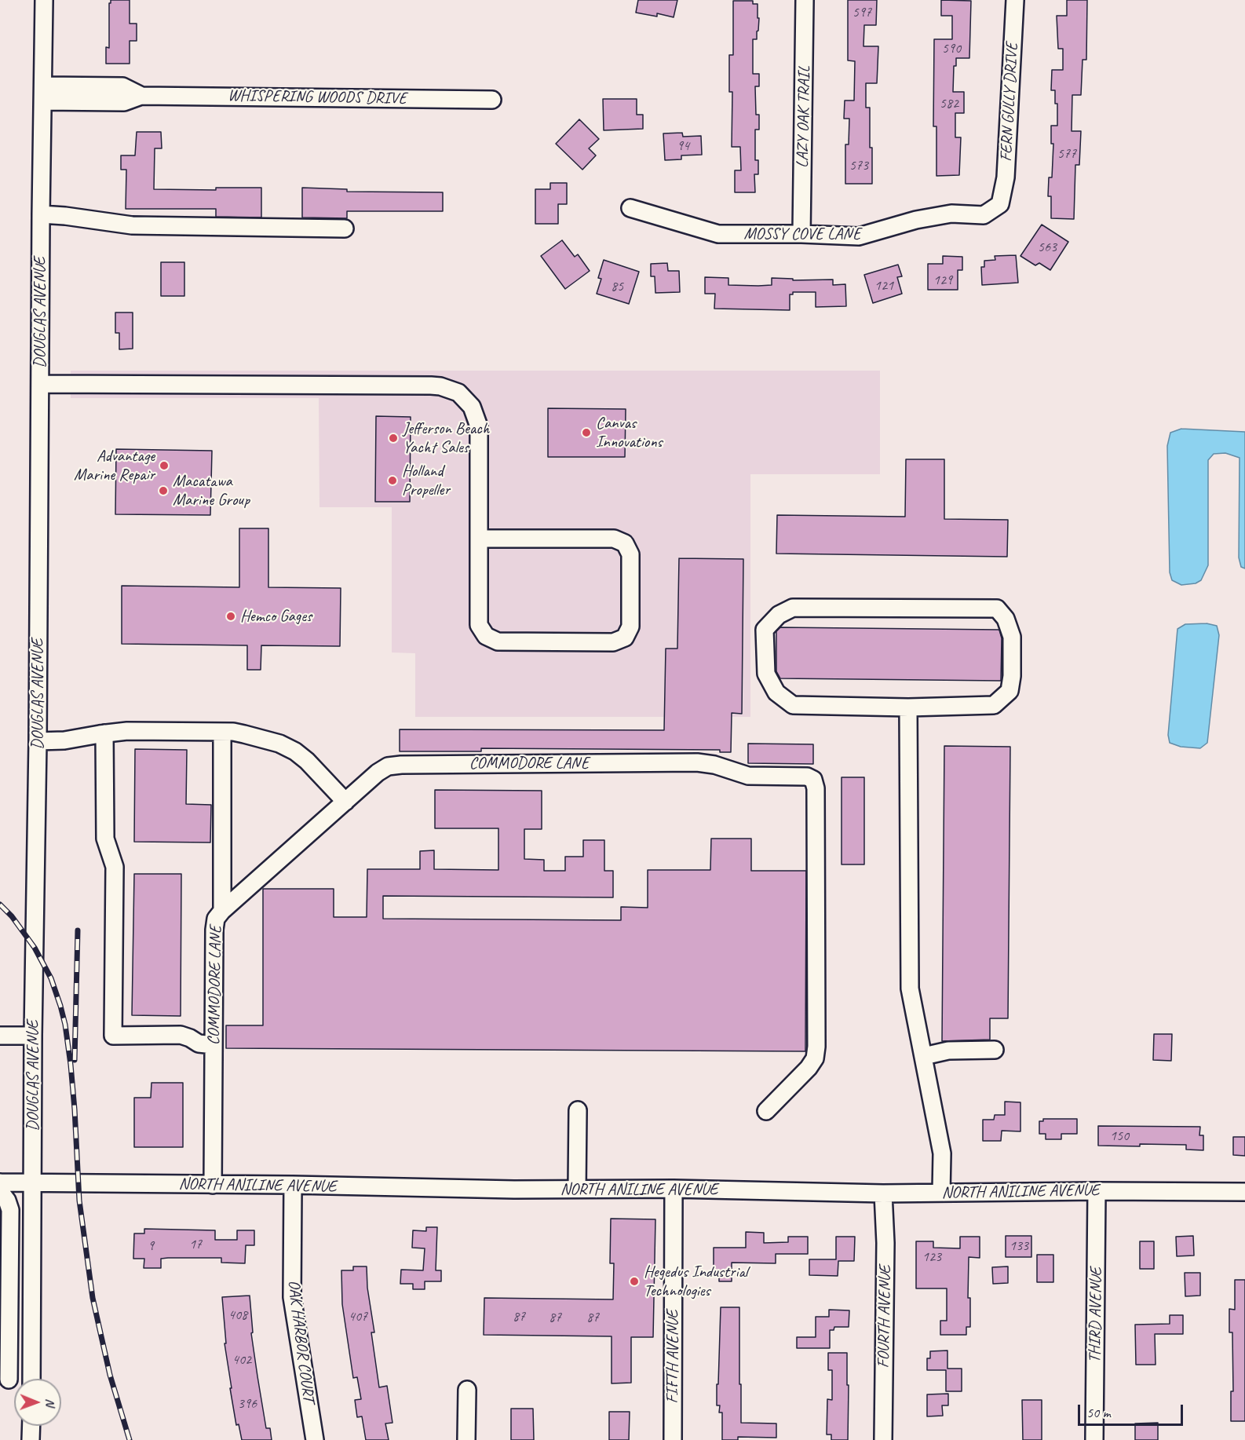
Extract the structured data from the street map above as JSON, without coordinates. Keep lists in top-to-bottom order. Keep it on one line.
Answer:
{"streets":{"street":["WHISPERING WOODS DRIVE","FERN GULLY DRIVE","LAZY OAK TRAIL","MOSSY COVE LANE","DOUGLAS AVENUE","COMMODORE LANE","NORTH ANILINE AVENUE","THIRD AVENUE","FOURTH AVENUE","OAK HARBOR COURT","FIFTH AVENUE"]},"crossings":[["WHISPERING WOODS DRIVE","DOUGLAS AVENUE"],["FERN GULLY DRIVE","MOSSY COVE LANE"],["LAZY OAK TRAIL","MOSSY COVE LANE"],["DOUGLAS AVENUE","NORTH ANILINE AVENUE"],["COMMODORE LANE","NORTH ANILINE AVENUE"],["NORTH ANILINE AVENUE","THIRD AVENUE"],["NORTH ANILINE AVENUE","FOURTH AVENUE"],["NORTH ANILINE AVENUE","OAK HARBOR COURT"],["NORTH ANILINE AVENUE","FIFTH AVENUE"]],"places":["Canvas Innovations","Jefferson Beach Yacht Sales","Advantage Marine Repair","Holland Propeller","Macatawa Marine Group","Hemco Gages","Hegedus Industrial Technologies"],"house_numbers":["597","590","582","94","577","573","563","129","121","85","150","17","9","133","123","408","407","87","87","87","402","396"],"scale_bar":"50 m","north":"right"}
